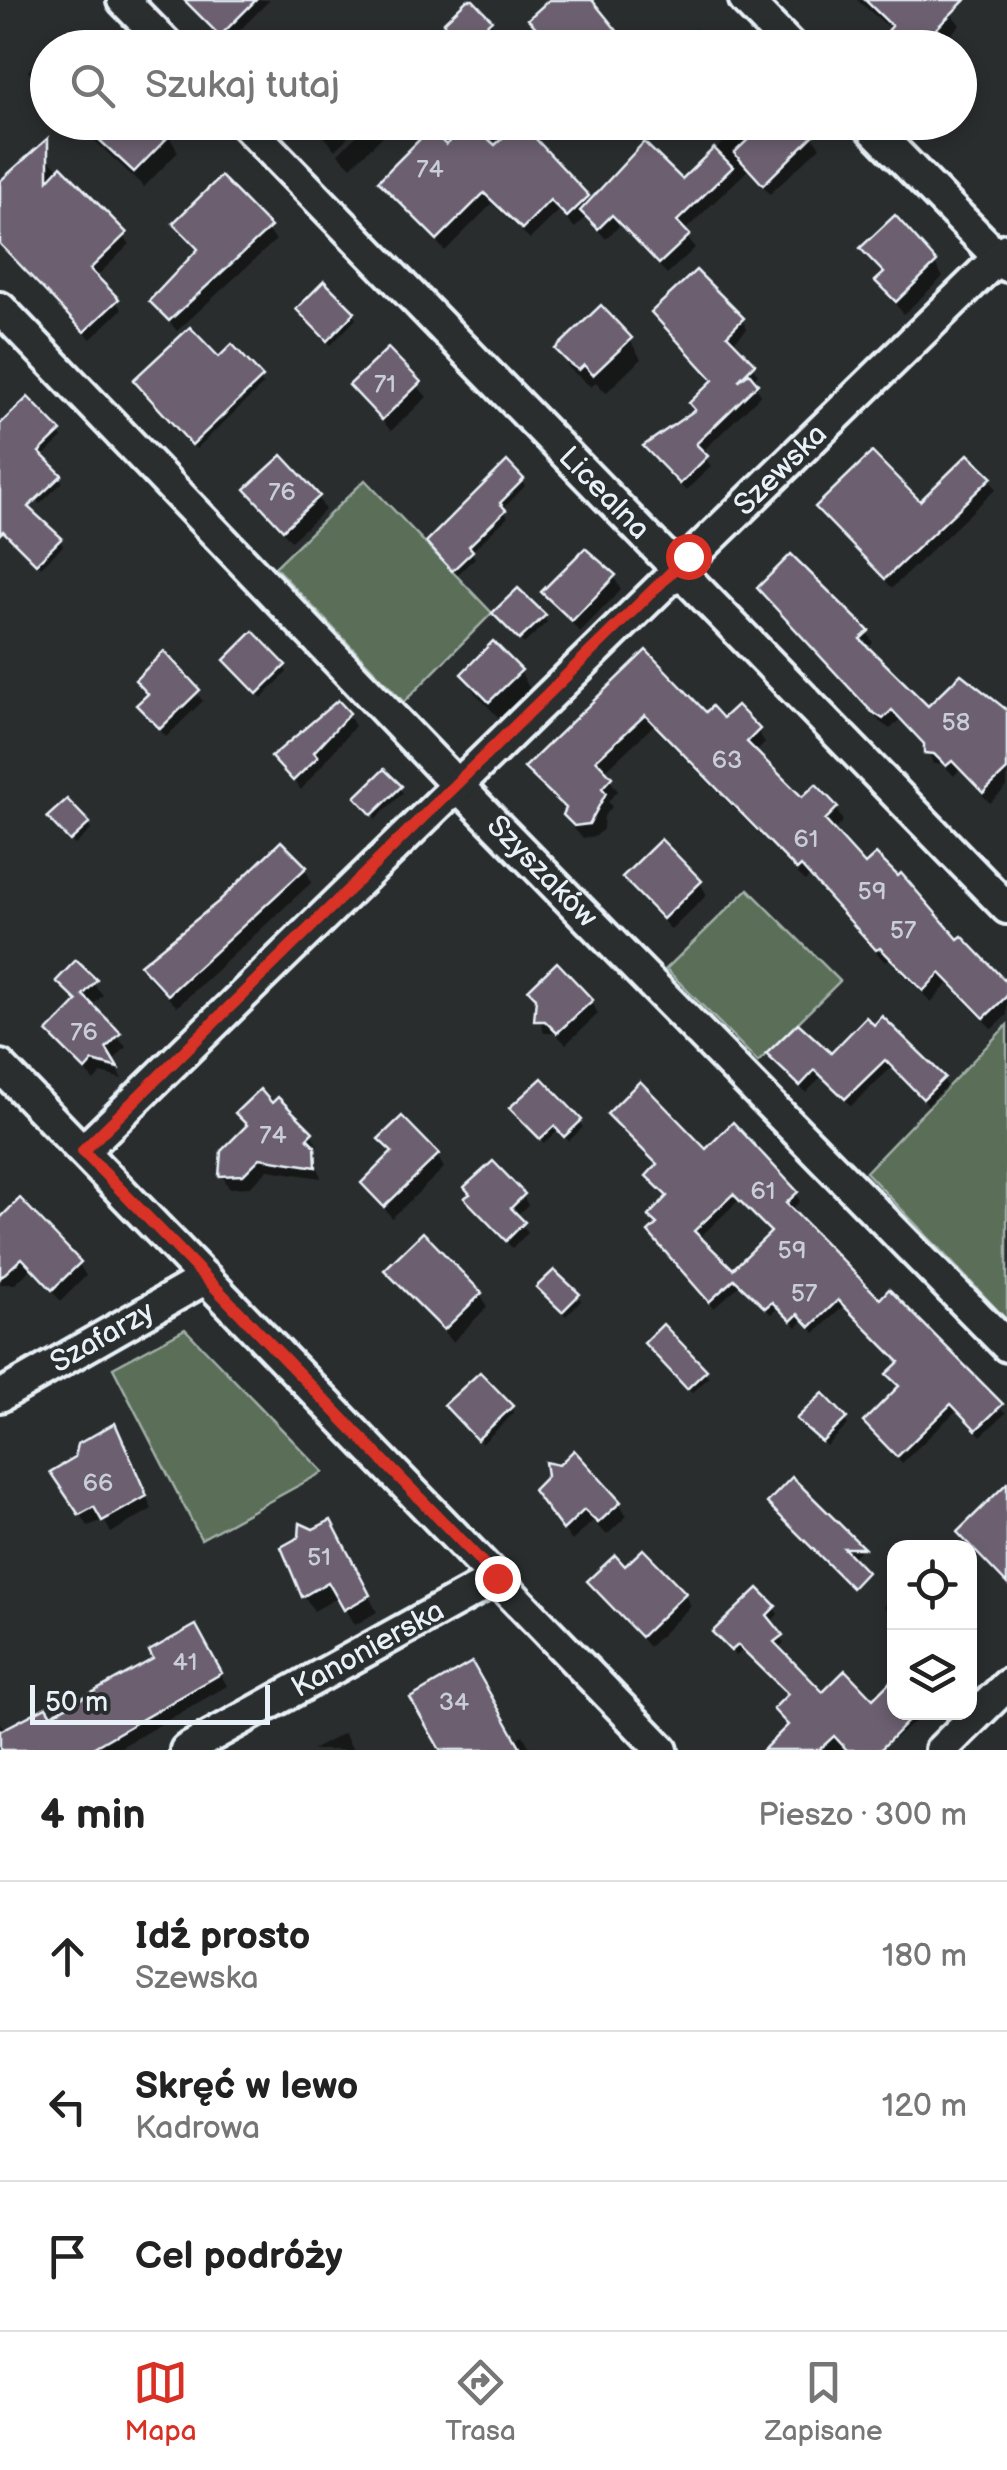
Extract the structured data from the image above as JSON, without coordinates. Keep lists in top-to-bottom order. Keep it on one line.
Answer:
{"streets":{"street":["Szewska","Licealna","Szyszaków","Szafarzy","Kanonierska"]},"crossings":[["Szewska","Licealna"],["Szewska","Szyszaków"]],"house_numbers":["74","71","76","58","63","61","59","57","76","74","61","59","57","66","51","41","34"],"scale_bar":"50 m","page":{"search":"Szukaj tutaj","scale":"50 m","heading":["4 min","Pieszo · 300 m"],"list":[["Idź prosto","Szewska","180 m"],["Skręć w lewo","Kadrowa","120 m"],"Cel podróży"],"nav":["Mapa","Trasa","Zapisane"]}}
